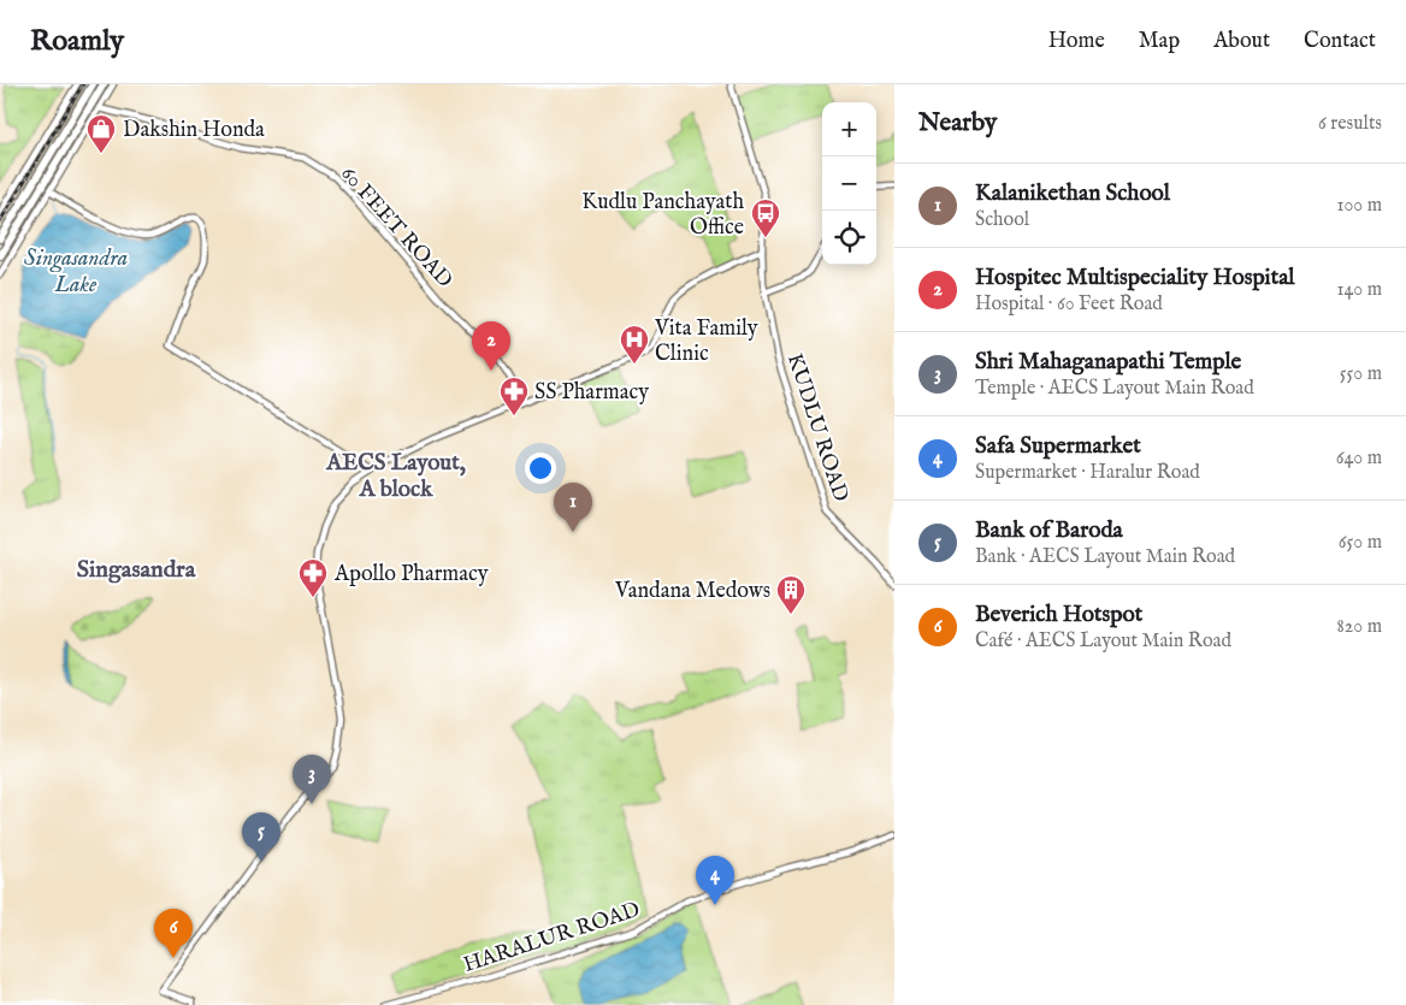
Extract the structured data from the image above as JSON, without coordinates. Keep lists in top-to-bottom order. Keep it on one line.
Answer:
{"streets":{"street":["60 FEET ROAD","KUDLU ROAD","HARALUR ROAD"]},"districts":["AECS Layout, A block","Singasandra"],"water":["Singasandra Lake"],"places":{"shop":["Dakshin Honda"],"bus stop":["Kudlu Panchayath Office"],"hospital":["Vita Family Clinic"],"pharmacy":["SS Pharmacy","Apollo Pharmacy"],"building":["Vandana Medows"]},"page":{"header":"Roamly","nav":["Home","Map","About","Contact"],"heading":["Nearby","6 results"],"map_buttons":["+","−"],"list":[{"mark":"1","name":"Kalanikethan School","note":"School","value":"100 m"},{"mark":"2","name":"Hospitec Multispeciality Hospital","note":"Hospital · 60 Feet Road","value":"140 m"},{"mark":"3","name":"Shri Mahaganapathi Temple","note":"Temple · AECS Layout Main Road","value":"550 m"},{"mark":"4","name":"Safa Supermarket","note":"Supermarket · Haralur Road","value":"640 m"},{"mark":"5","name":"Bank of Baroda","note":"Bank · AECS Layout Main Road","value":"650 m"},{"mark":"6","name":"Beverich Hotspot","note":"Café · AECS Layout Main Road","value":"820 m"}],"pins":["2","1","3","5","4","6"]}}
